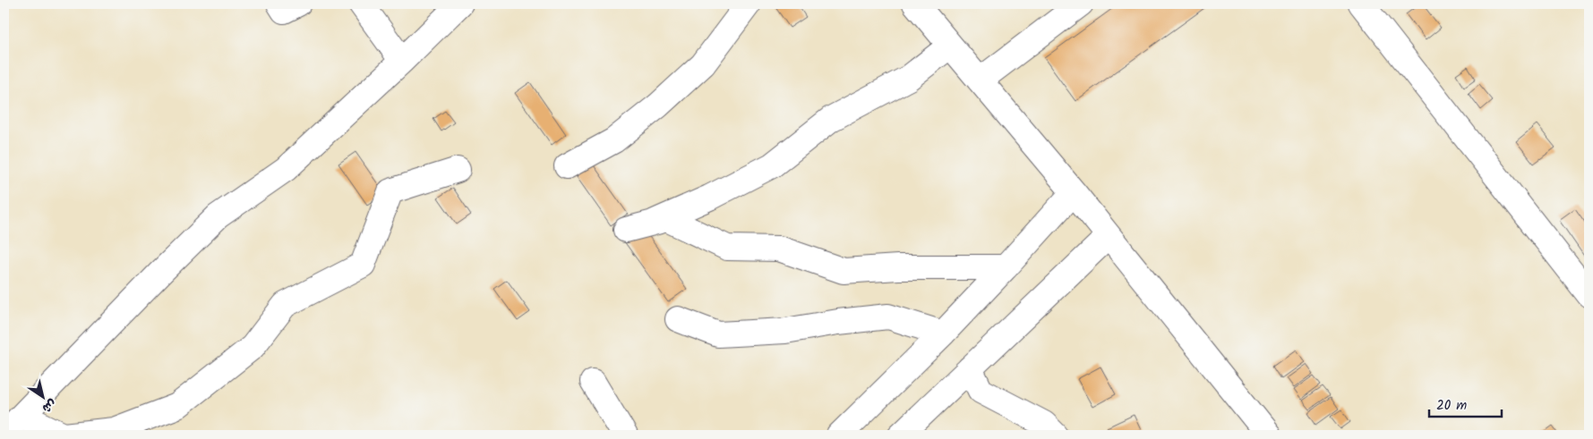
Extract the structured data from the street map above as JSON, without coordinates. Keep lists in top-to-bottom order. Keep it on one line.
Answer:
{"scale_bar":"20 m","north":"bottom right"}
